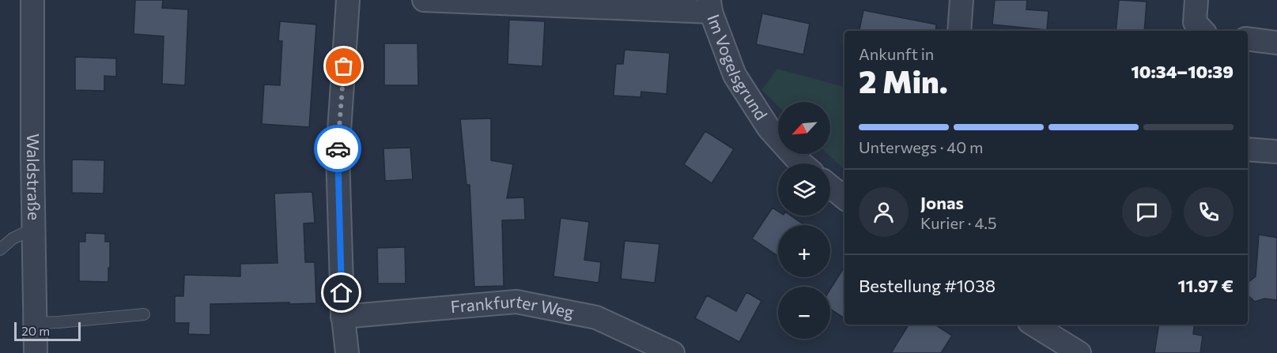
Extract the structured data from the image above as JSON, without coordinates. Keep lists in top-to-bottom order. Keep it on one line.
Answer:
{"streets":{"street":["Im Vogelsgrund","Waldstraße","Frankfurter Weg"]},"scale_bar":"20 m","north":"bottom left","page":{"heading":["2 Min.","Ankunft in","10:34–10:39"],"panel":["Jonas","Kurier · 4.5","Bestellung #1038","11.97 €"],"map_buttons":["+","−"],"bar":"Unterwegs · 40 m","scale":"20 m"}}
